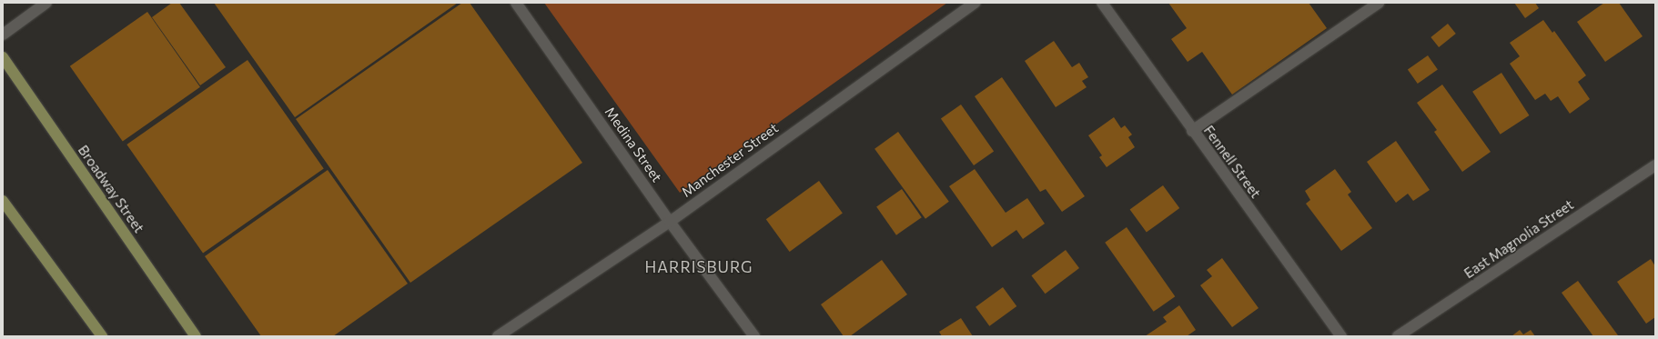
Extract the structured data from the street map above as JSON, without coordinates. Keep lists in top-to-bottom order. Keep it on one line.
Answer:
{"streets":{"main road":["Broadway Street"],"street":["Medina Street","Manchester Street","Fennell Street","East Magnolia Street"]},"crossings":[["Medina Street","Manchester Street"]],"districts":["HARRISBURG"]}
